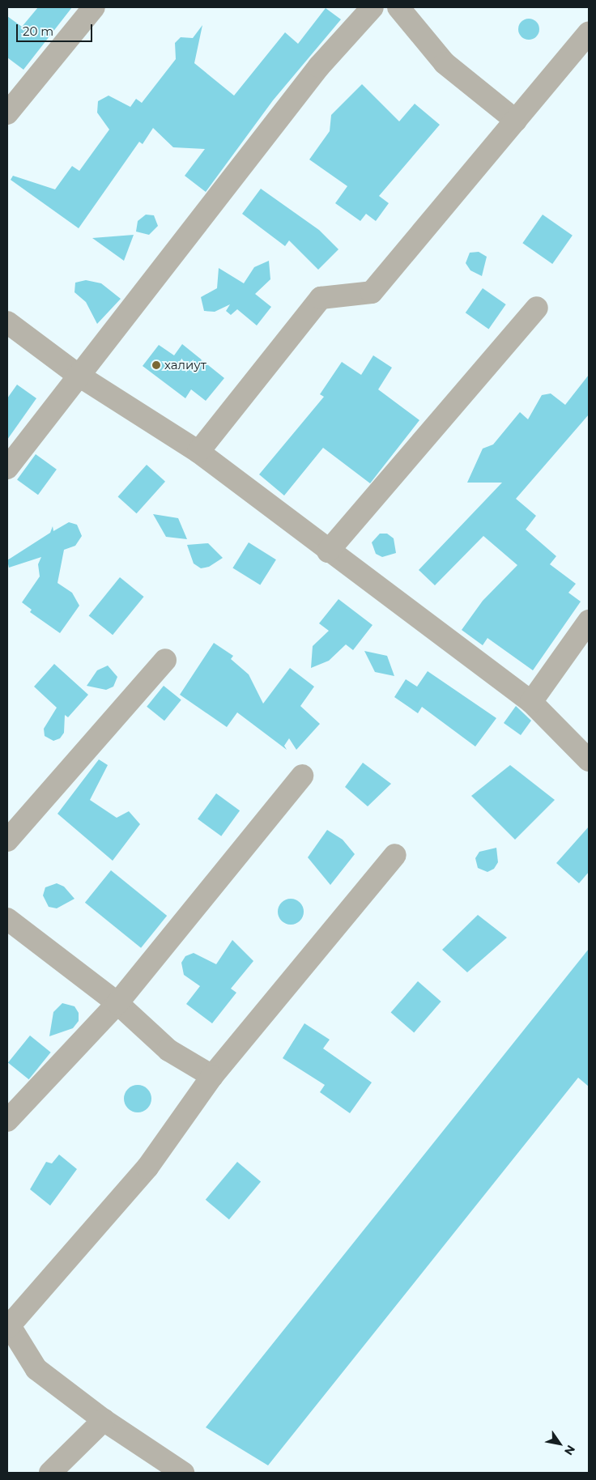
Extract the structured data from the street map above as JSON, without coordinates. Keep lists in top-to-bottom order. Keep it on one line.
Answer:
{"places":["халиут"],"scale_bar":"20 m","north":"bottom right"}
